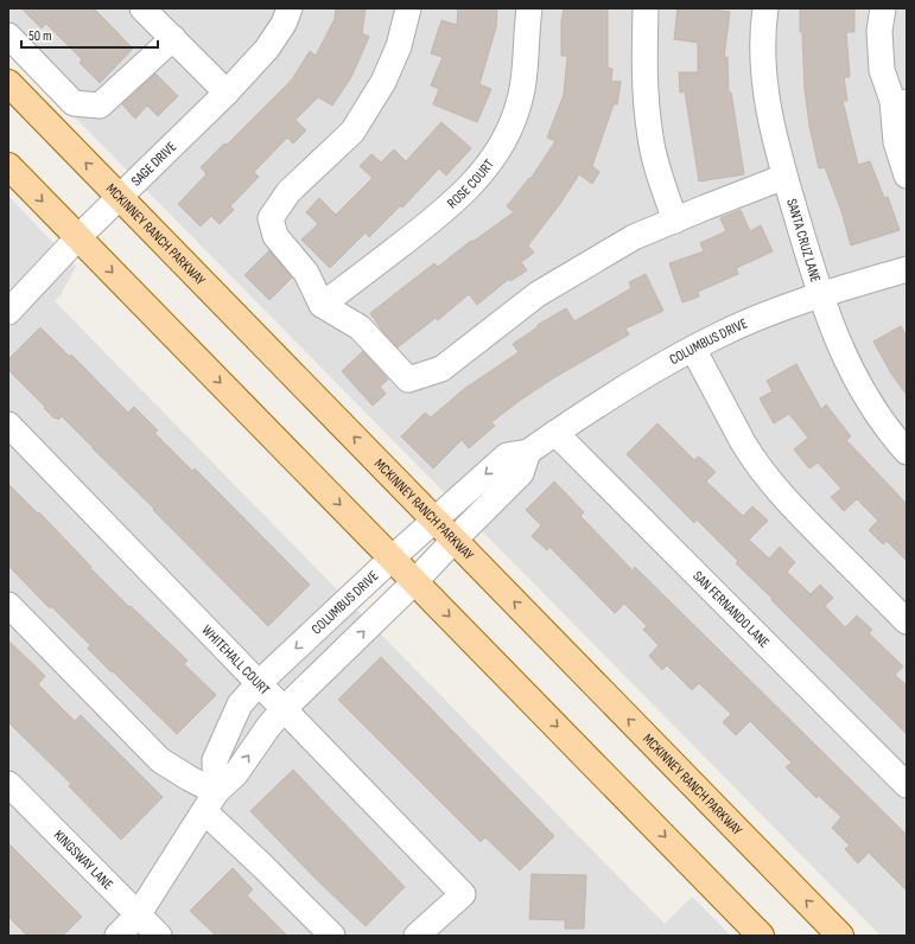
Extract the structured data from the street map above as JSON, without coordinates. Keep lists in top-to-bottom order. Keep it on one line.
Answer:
{"streets":{"main road":["MCKINNEY RANCH PARKWAY"],"street":["SAGE DRIVE","ROSE COURT","SANTA CRUZ LANE","COLUMBUS DRIVE","SAN FERNANDO LANE","WHITEHALL COURT","KINGSWAY LANE"]},"crossings":[["SAGE DRIVE","MCKINNEY RANCH PARKWAY"],["MCKINNEY RANCH PARKWAY","COLUMBUS DRIVE"],["SANTA CRUZ LANE","COLUMBUS DRIVE"],["COLUMBUS DRIVE","SAN FERNANDO LANE"],["COLUMBUS DRIVE","WHITEHALL COURT"]],"scale_bar":"50 m"}
